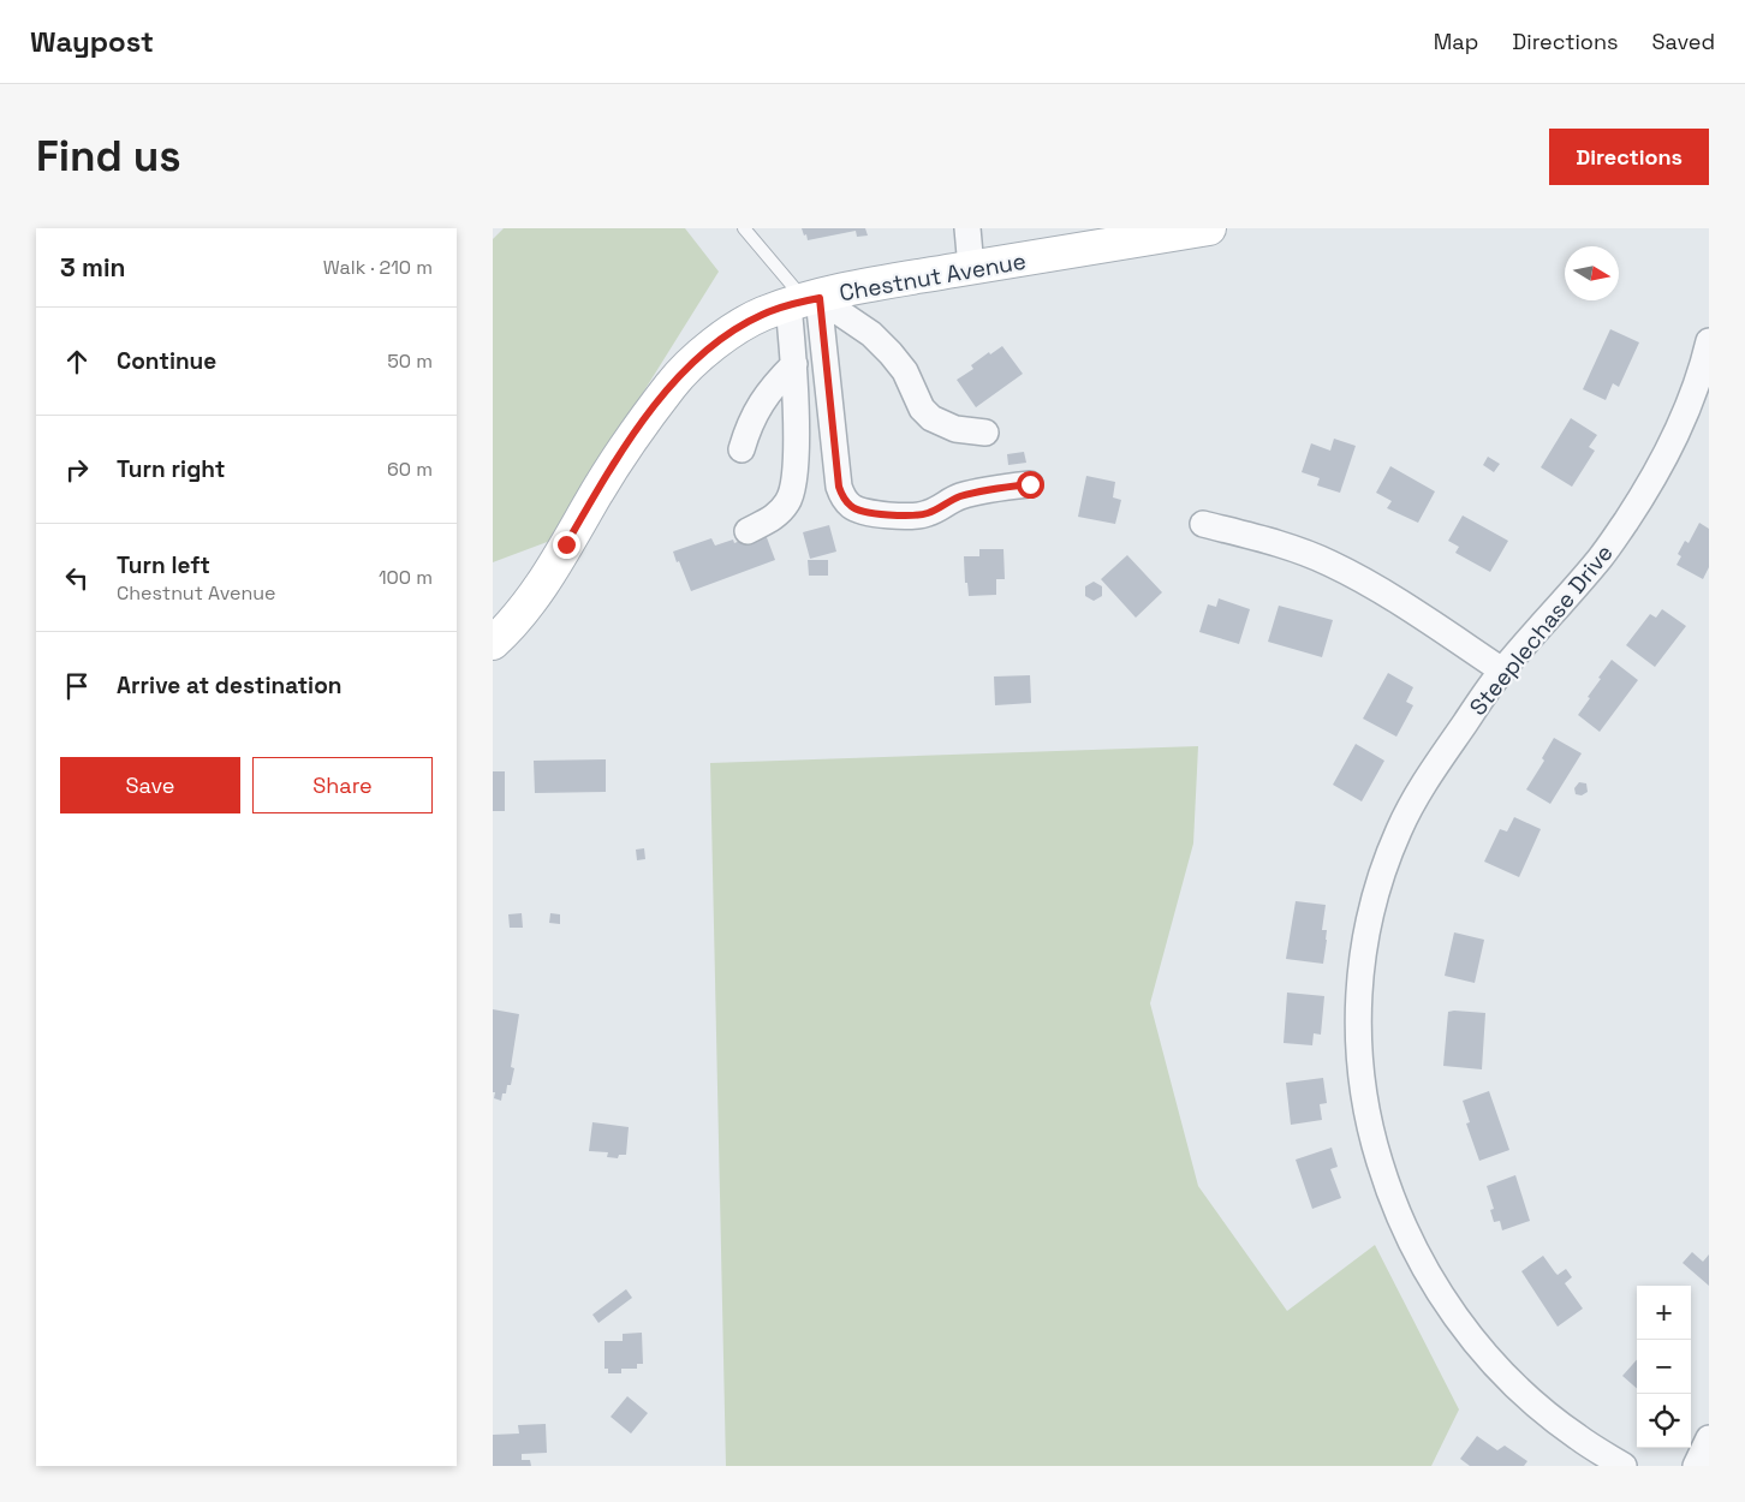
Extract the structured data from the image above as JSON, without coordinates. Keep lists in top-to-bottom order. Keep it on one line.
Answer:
{"streets":{"street":["Chestnut Avenue","Steeplechase Drive"]},"north":"right","page":{"header":"Waypost","nav":["Map","Directions","Saved"],"buttons":["Directions",["Save","Share"]],"title":"Find us","heading":["3 min","Walk · 210 m"],"list":[["Continue","50 m"],["Turn right","60 m"],["Turn left","Chestnut Avenue","100 m"],"Arrive at destination"],"map_buttons":["+","−"]}}
